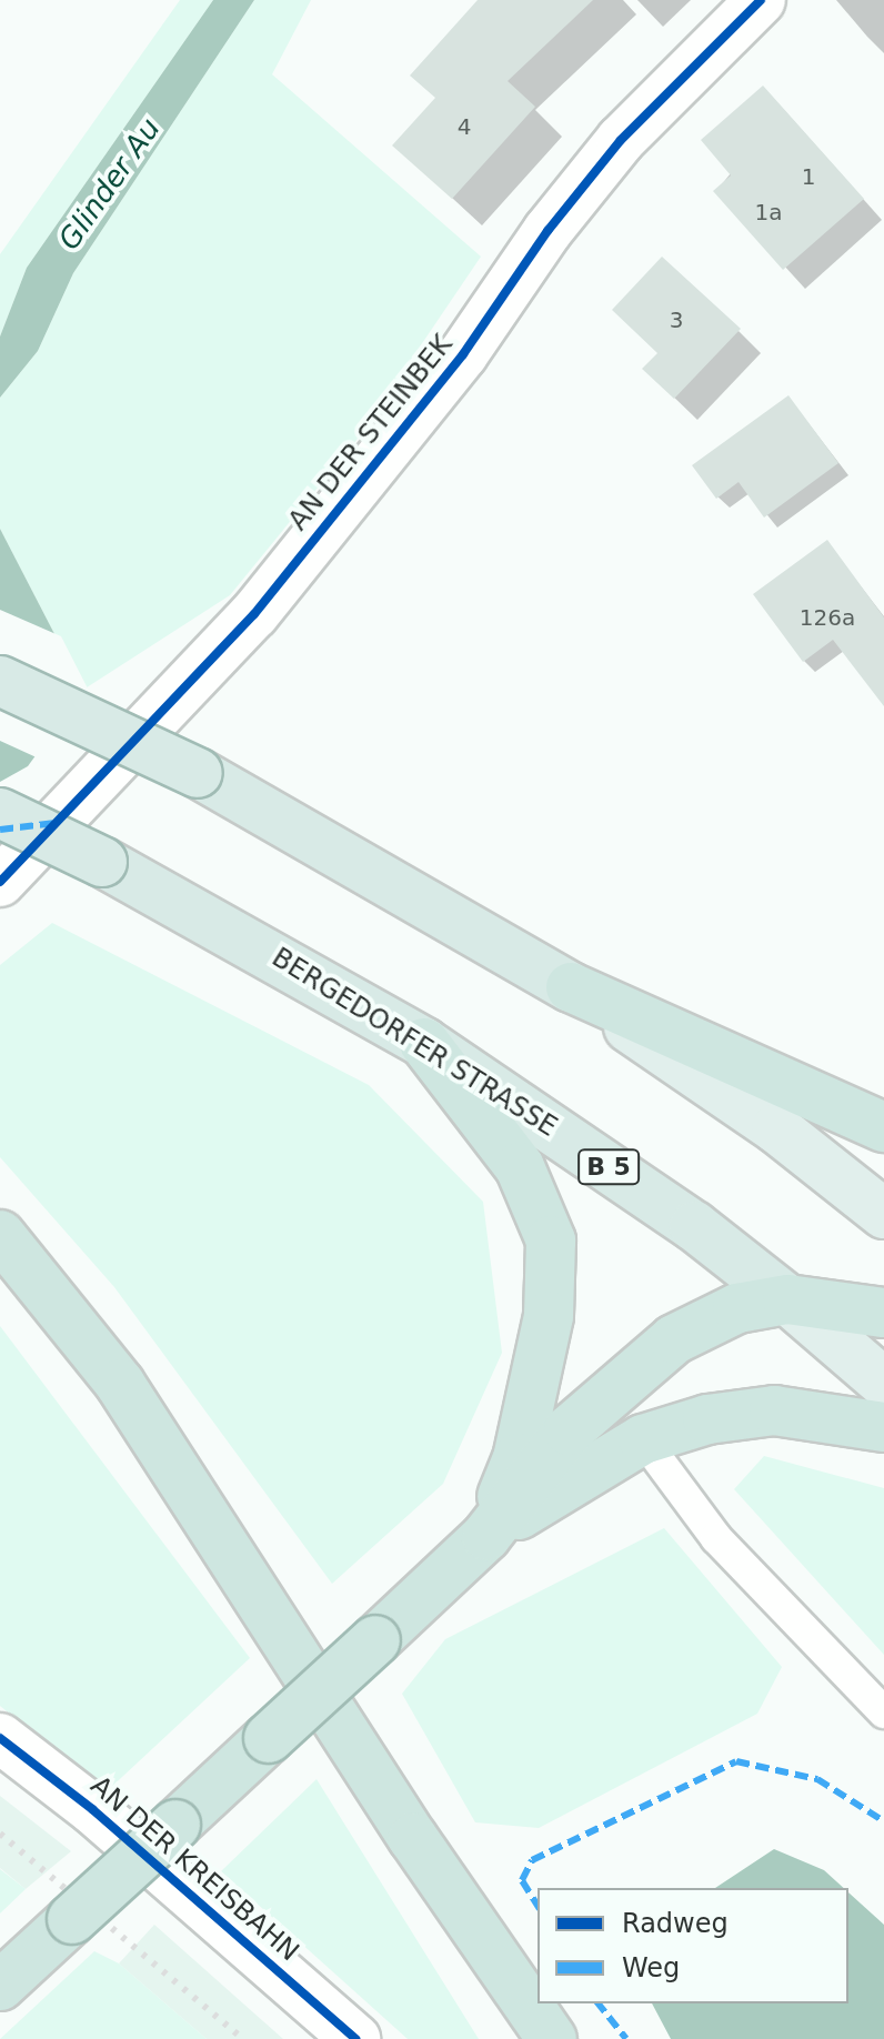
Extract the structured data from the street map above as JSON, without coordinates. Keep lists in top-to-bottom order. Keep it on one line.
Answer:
{"streets":{"highway":["BERGEDORFER STRASSE","B 5"],"street":["AN DER STEINBEK","AN DER KREISBAHN"]},"water":["Glinder Au"],"house_numbers":["4","1","1a","3","126a"],"legend":["Radweg","Weg"]}
